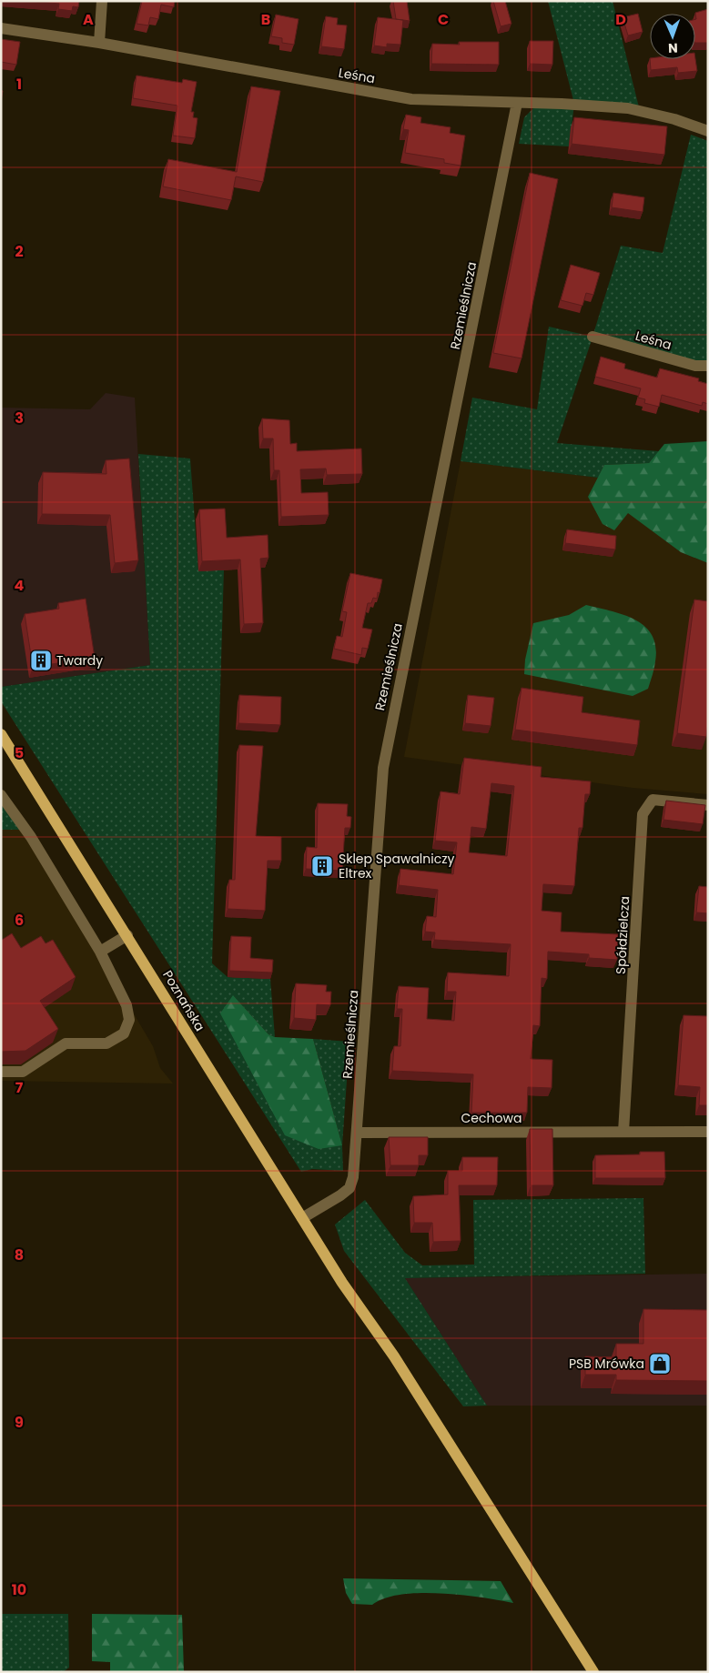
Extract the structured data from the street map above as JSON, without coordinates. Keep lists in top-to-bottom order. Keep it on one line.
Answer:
{"streets":{"main road":["Poznańska"],"street":["Leśna","Rzemieślnicza","Spółdzielcza","Cechowa"]},"crossings":[["Leśna","Rzemieślnicza"],["Rzemieślnicza","Poznańska"],["Rzemieślnicza","Cechowa"],["Spółdzielcza","Cechowa"]],"places":{"building":["Twardy","Sklep Spawalniczy Eltrex"],"shop":["PSB Mrówka"]},"north":"bottom","grid":{"columns":["A","B","C","D"],"rows":["1","2","3","4","5","6","7","8","9","10"]}}
